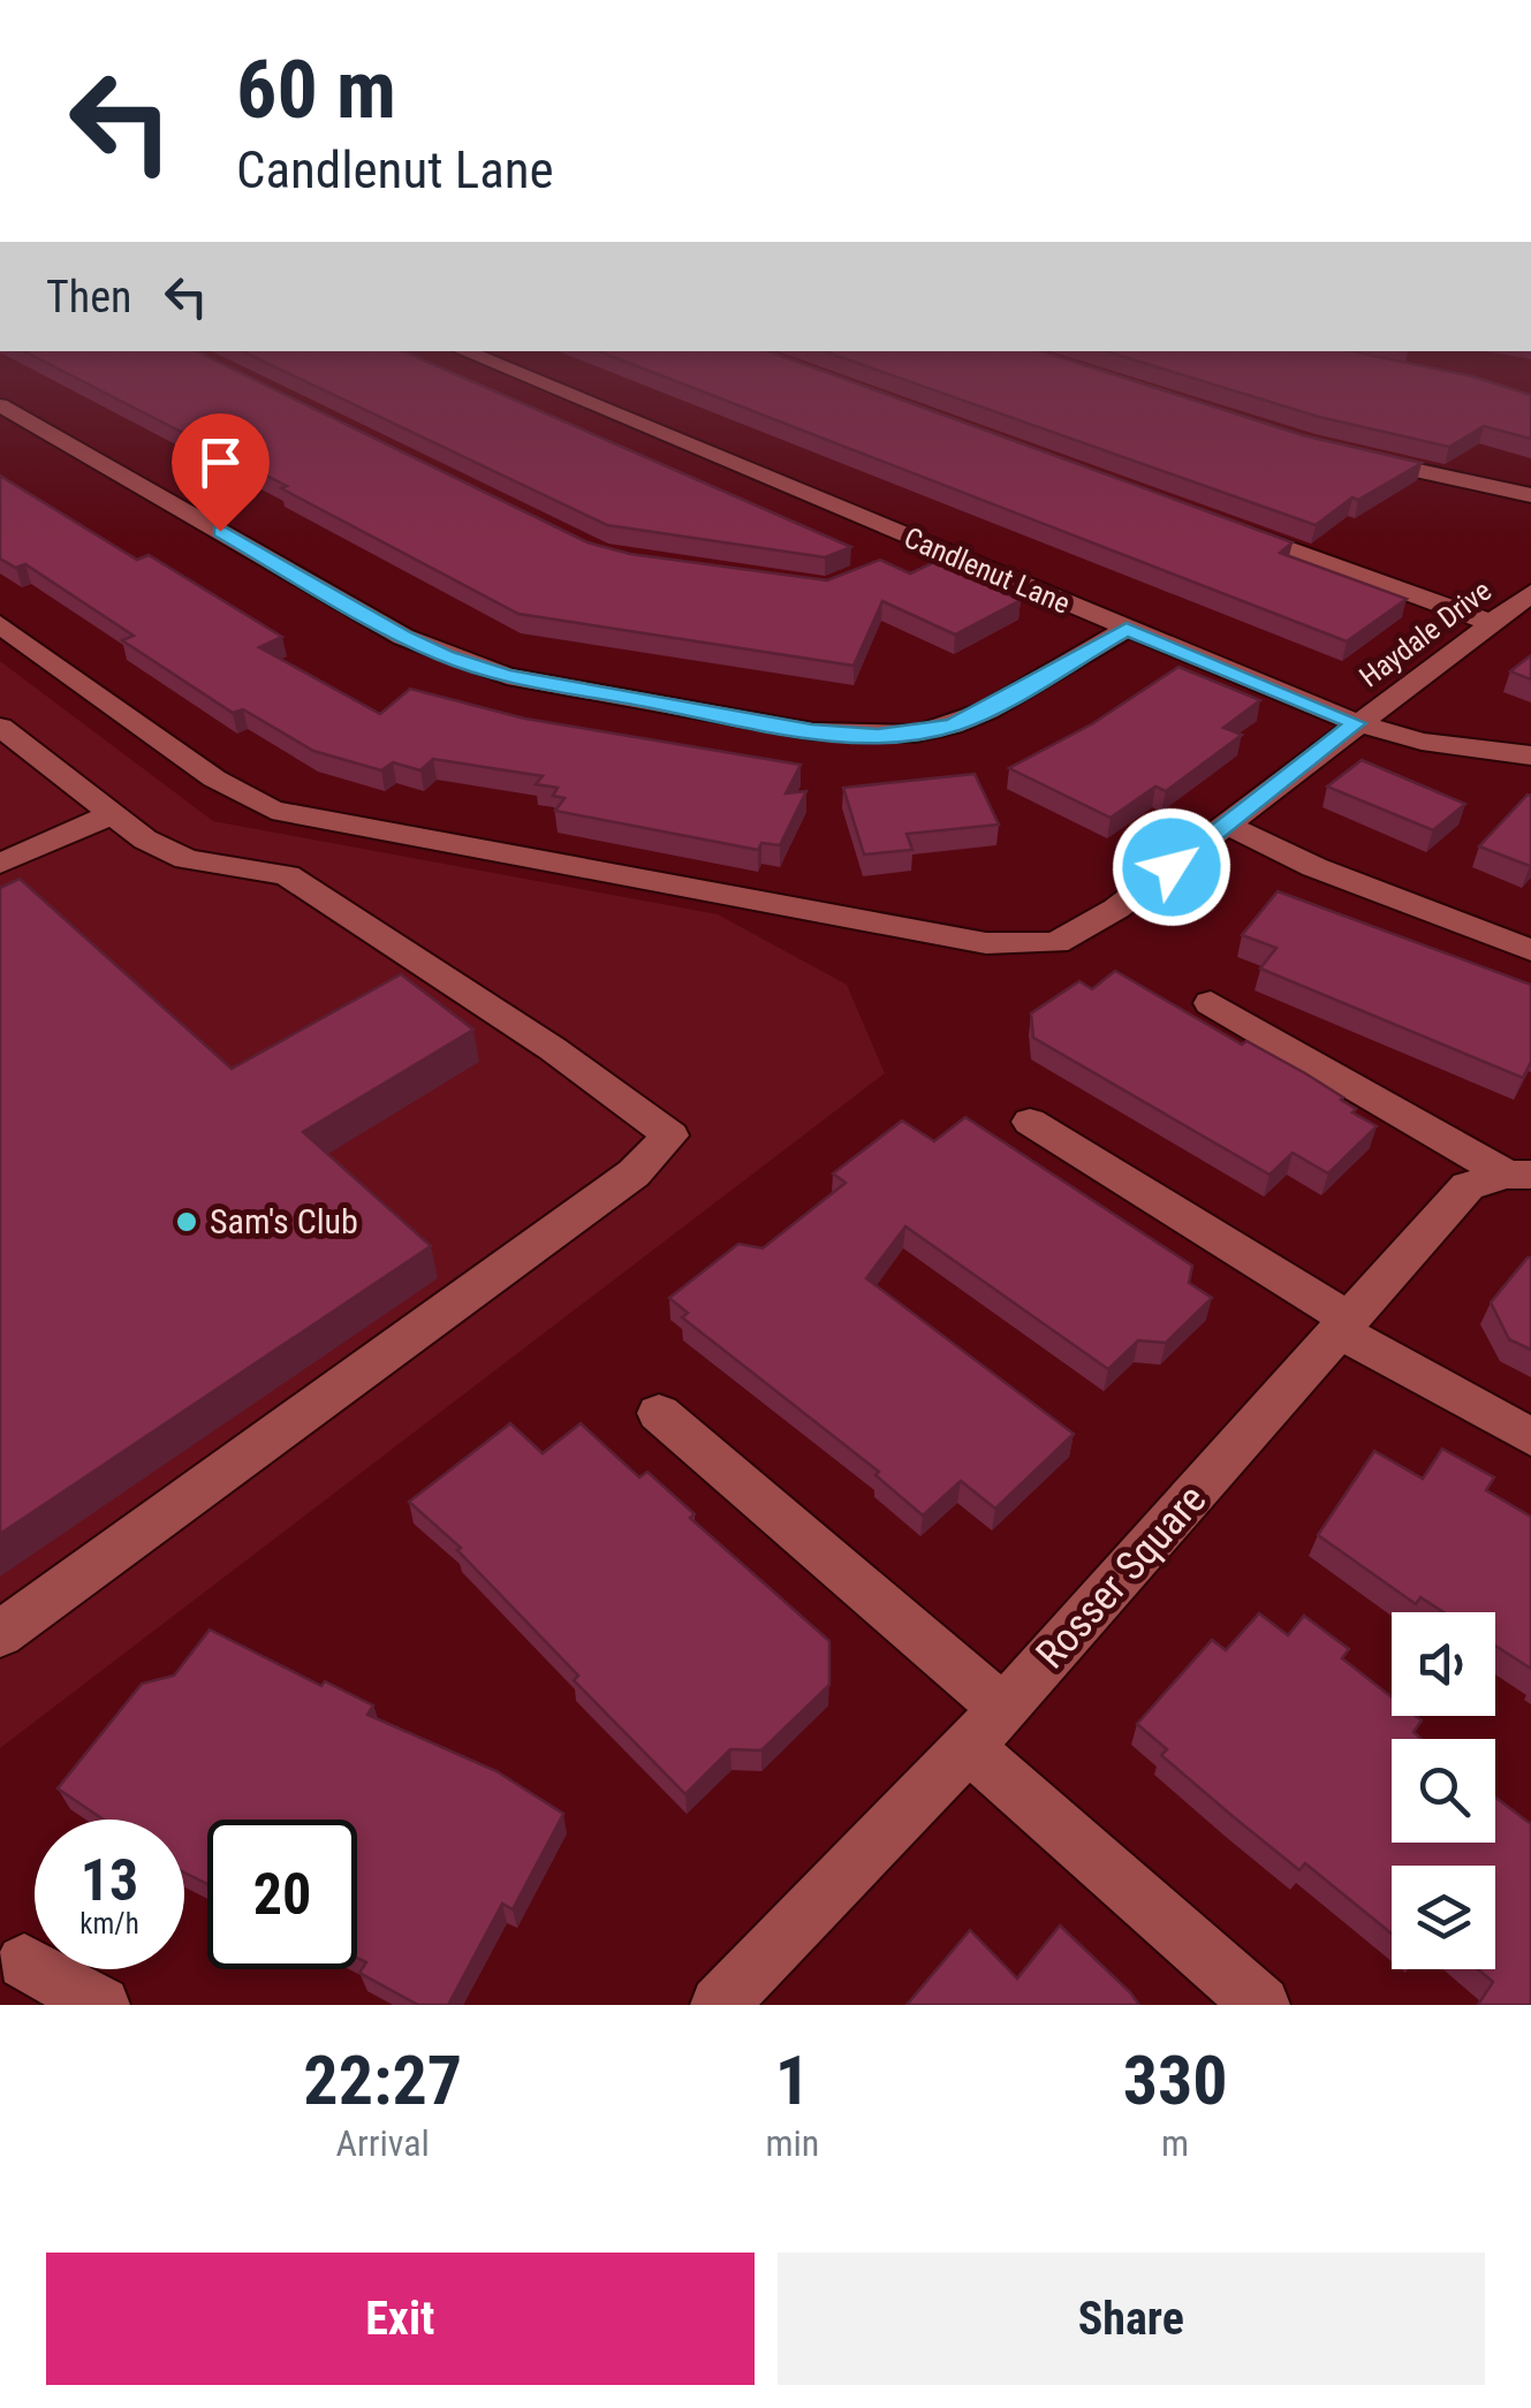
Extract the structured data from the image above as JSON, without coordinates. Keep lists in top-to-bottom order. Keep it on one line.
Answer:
{"streets":{"street":["Candlenut Lane","Haydale Drive","Rosser Square"]},"crossings":[["Candlenut Lane","Haydale Drive"]],"places":["Sam's Club"],"page":{"turn":["60 m","Candlenut Lane"],"then":"Then","speed":"13 km/h","limit":"20","eta":["22:27","Arrival","1","min","330","m"],"buttons":["Exit","Share"]}}
